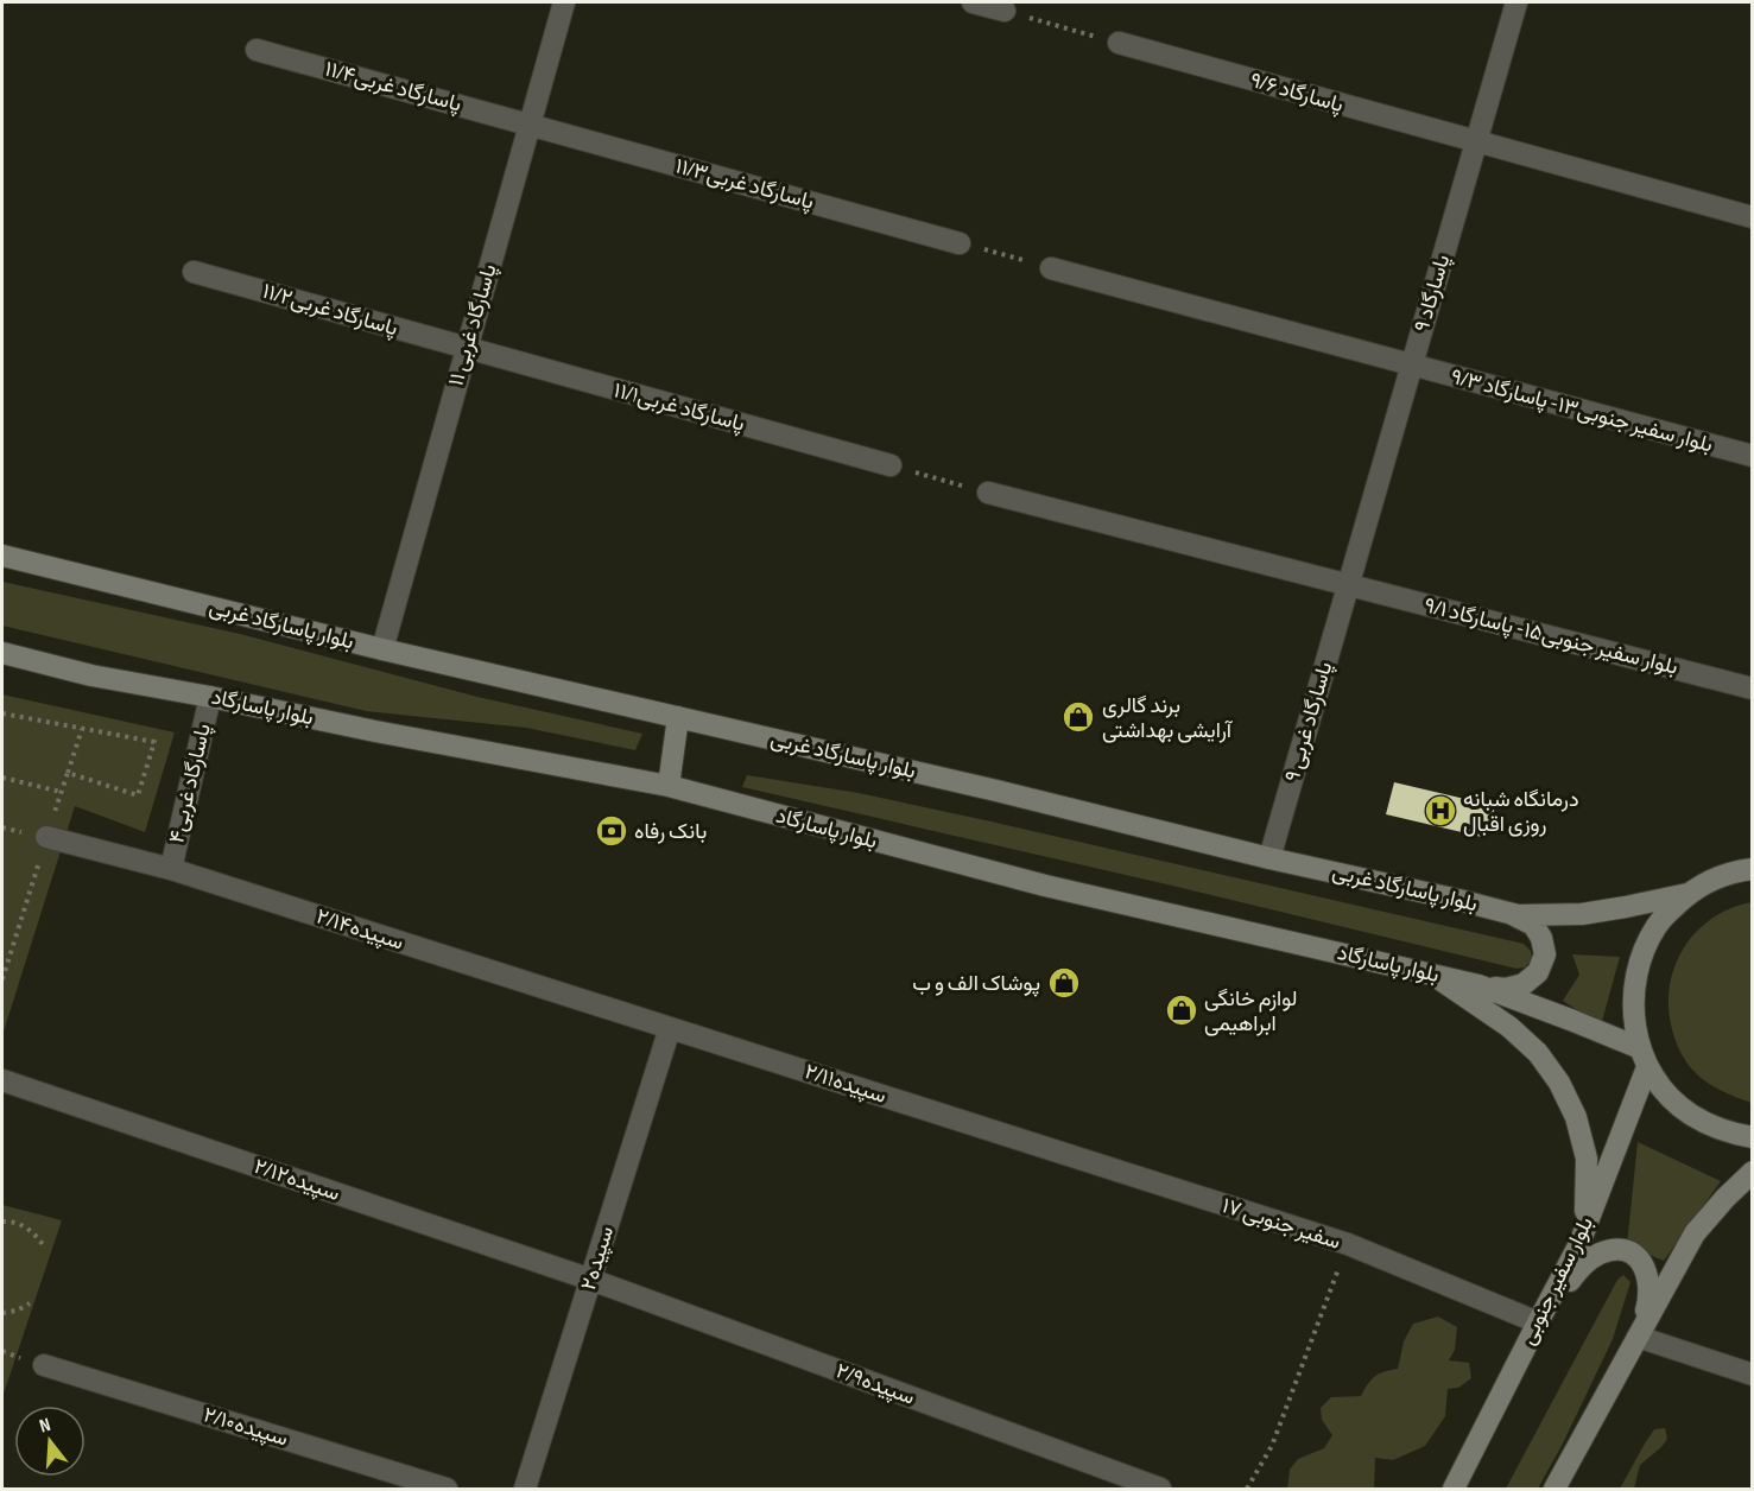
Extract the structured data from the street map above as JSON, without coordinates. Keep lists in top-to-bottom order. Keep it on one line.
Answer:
{"streets":{"main road":["بلوار پاسارگاد غربی","بلوار پاسارگاد","بلوار سفیر جنوبی"],"street":["پاسارگاد غربی۱۱/۴","پاسارگاد ۹/۶","پاسارگاد غربی۱۱/۳","پاسارگاد ۹","پاسارگاد غربی۱۱/۲","پاسارگاد غربی ۱۱","پاسارگاد غربی۱۱/۱","بلوار سفیر جنوبی۱۳- پاسارگاد ۹/۳","بلوار سفیر جنوبی۱۵- پاسارگاد ۹/۱","پاسارگاد غربی ۹","پاسارگاد غربی۴","سپیده۲/۱۴","سپیده۲/۱۱","سپیده۲/۱۲","سفیر جنوبی ۱۷","سپیده۲","سپیده۲/۹","سپیده۲/۱۰"]},"crossings":[["پاسارگاد غربی۱۱/۴","پاسارگاد غربی۱۱/۳"],["پاسارگاد غربی۱۱/۴","پاسارگاد غربی ۱۱"],["پاسارگاد ۹/۶","پاسارگاد ۹"],["پاسارگاد غربی۱۱/۳","پاسارگاد غربی ۱۱"],["پاسارگاد ۹","بلوار سفیر جنوبی۱۳- پاسارگاد ۹/۳"],["پاسارگاد ۹","بلوار سفیر جنوبی۱۵- پاسارگاد ۹/۱"],["پاسارگاد ۹","پاسارگاد غربی ۹"],["پاسارگاد غربی۱۱/۲","پاسارگاد غربی ۱۱"],["پاسارگاد غربی۱۱/۲","پاسارگاد غربی۱۱/۱"],["پاسارگاد غربی ۱۱","پاسارگاد غربی۱۱/۱"],["پاسارگاد غربی ۱۱","بلوار پاسارگاد غربی"],["بلوار پاسارگاد غربی","پاسارگاد غربی ۹"],["بلوار سفیر جنوبی۱۵- پاسارگاد ۹/۱","پاسارگاد غربی ۹"],["بلوار پاسارگاد","پاسارگاد غربی۴"],["بلوار پاسارگاد","بلوار سفیر جنوبی"],["پاسارگاد غربی۴","سپیده۲/۱۴"],["سپیده۲/۱۴","سپیده۲/۱۱"],["سپیده۲/۱۴","سپیده۲"],["سپیده۲/۱۱","سفیر جنوبی ۱۷"],["سپیده۲/۱۱","سپیده۲"],["سپیده۲/۱۲","سپیده۲"],["سپیده۲/۱۲","سپیده۲/۹"],["سفیر جنوبی ۱۷","بلوار سفیر جنوبی"],["سپیده۲","سپیده۲/۹"]],"places":{"shop":["برند گالری آرایشی بهداشتی","پوشاک الف و ب","لوازم خانگی ابراهیمی"],"hospital":["درمانگاه شبانه روزی اقبال"],"bank":["بانک رفاه"]},"north":"top"}
